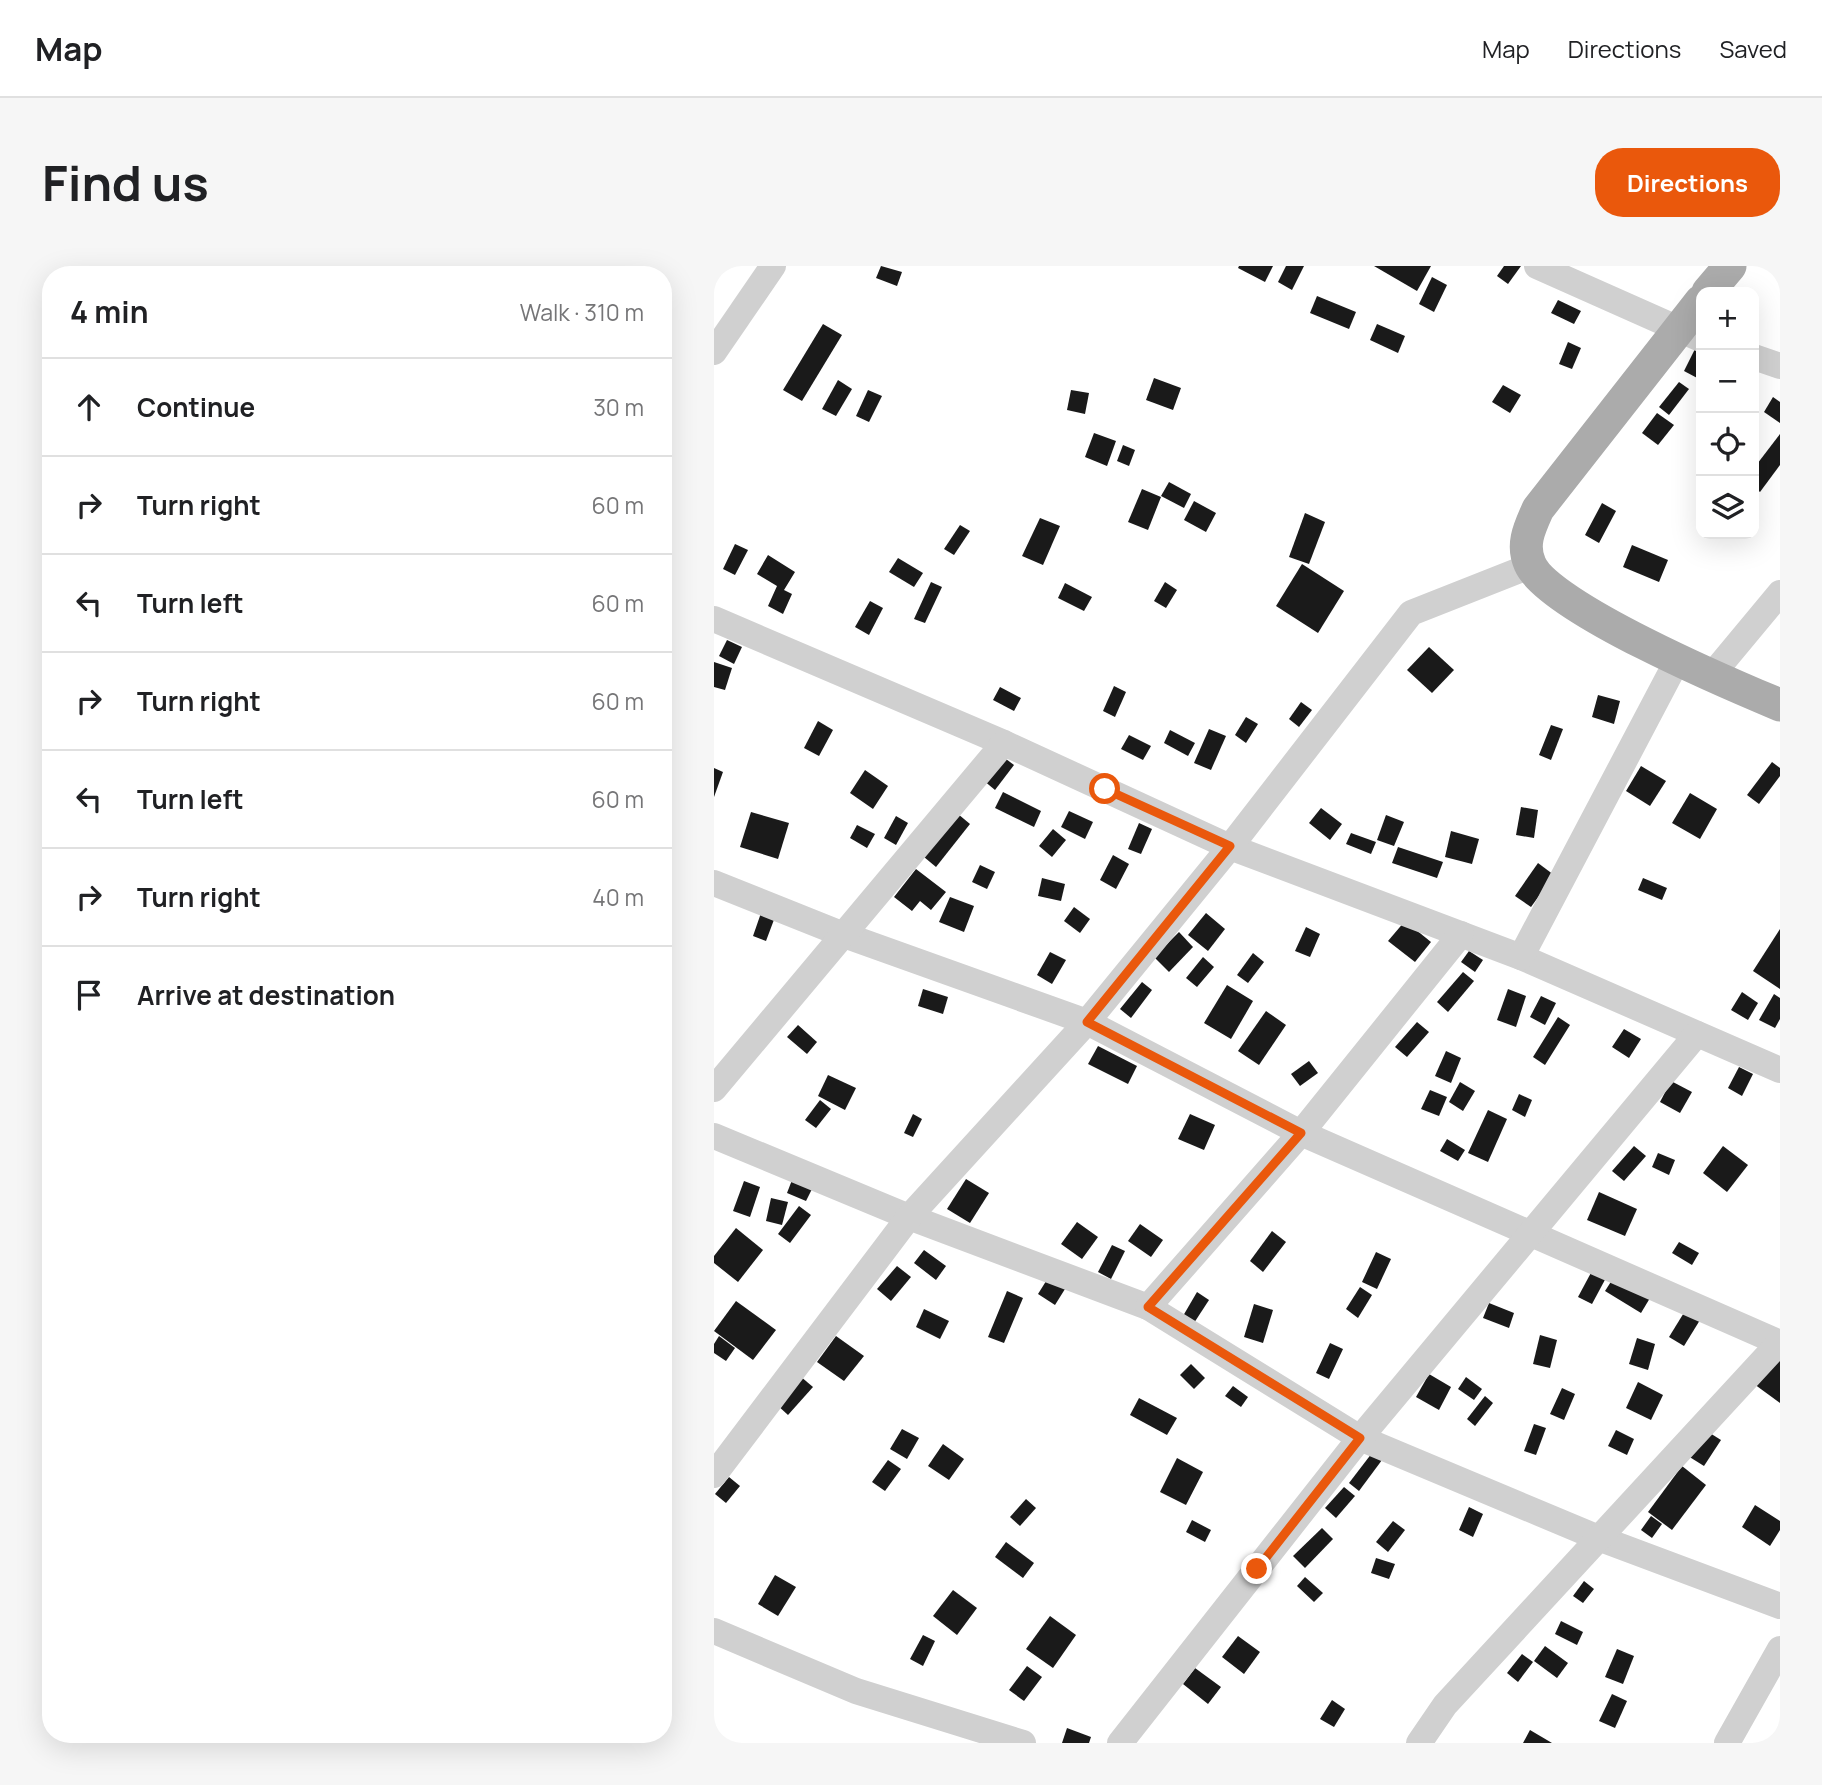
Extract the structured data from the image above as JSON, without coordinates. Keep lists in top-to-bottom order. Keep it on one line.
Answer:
{"page":{"header":"Map","nav":["Map","Directions","Saved"],"buttons":"Directions","title":"Find us","heading":["4 min","Walk · 310 m"],"map_buttons":["+","−"],"list":[["Continue","30 m"],["Turn right","60 m"],["Turn left","60 m"],["Turn right","60 m"],["Turn left","60 m"],["Turn right","40 m"],"Arrive at destination"]}}
